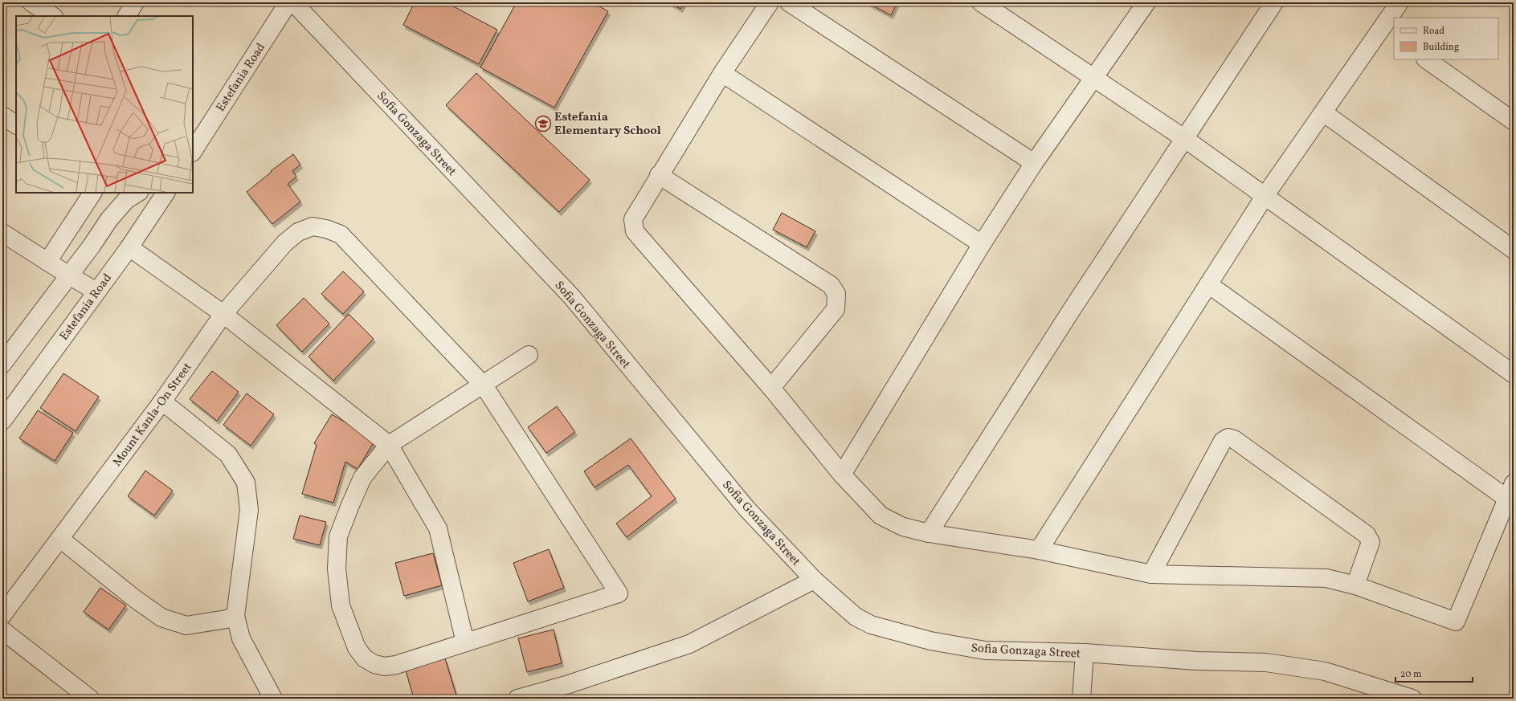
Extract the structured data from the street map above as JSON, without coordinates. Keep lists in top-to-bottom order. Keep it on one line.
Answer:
{"streets":{"street":["Estefania Road","Sofia Gonzaga Street","Mount Kanla-On Street"]},"places":{"school or university":["Estefania Elementary School"]},"legend":["Road","Building"],"scale_bar":"20 m"}
